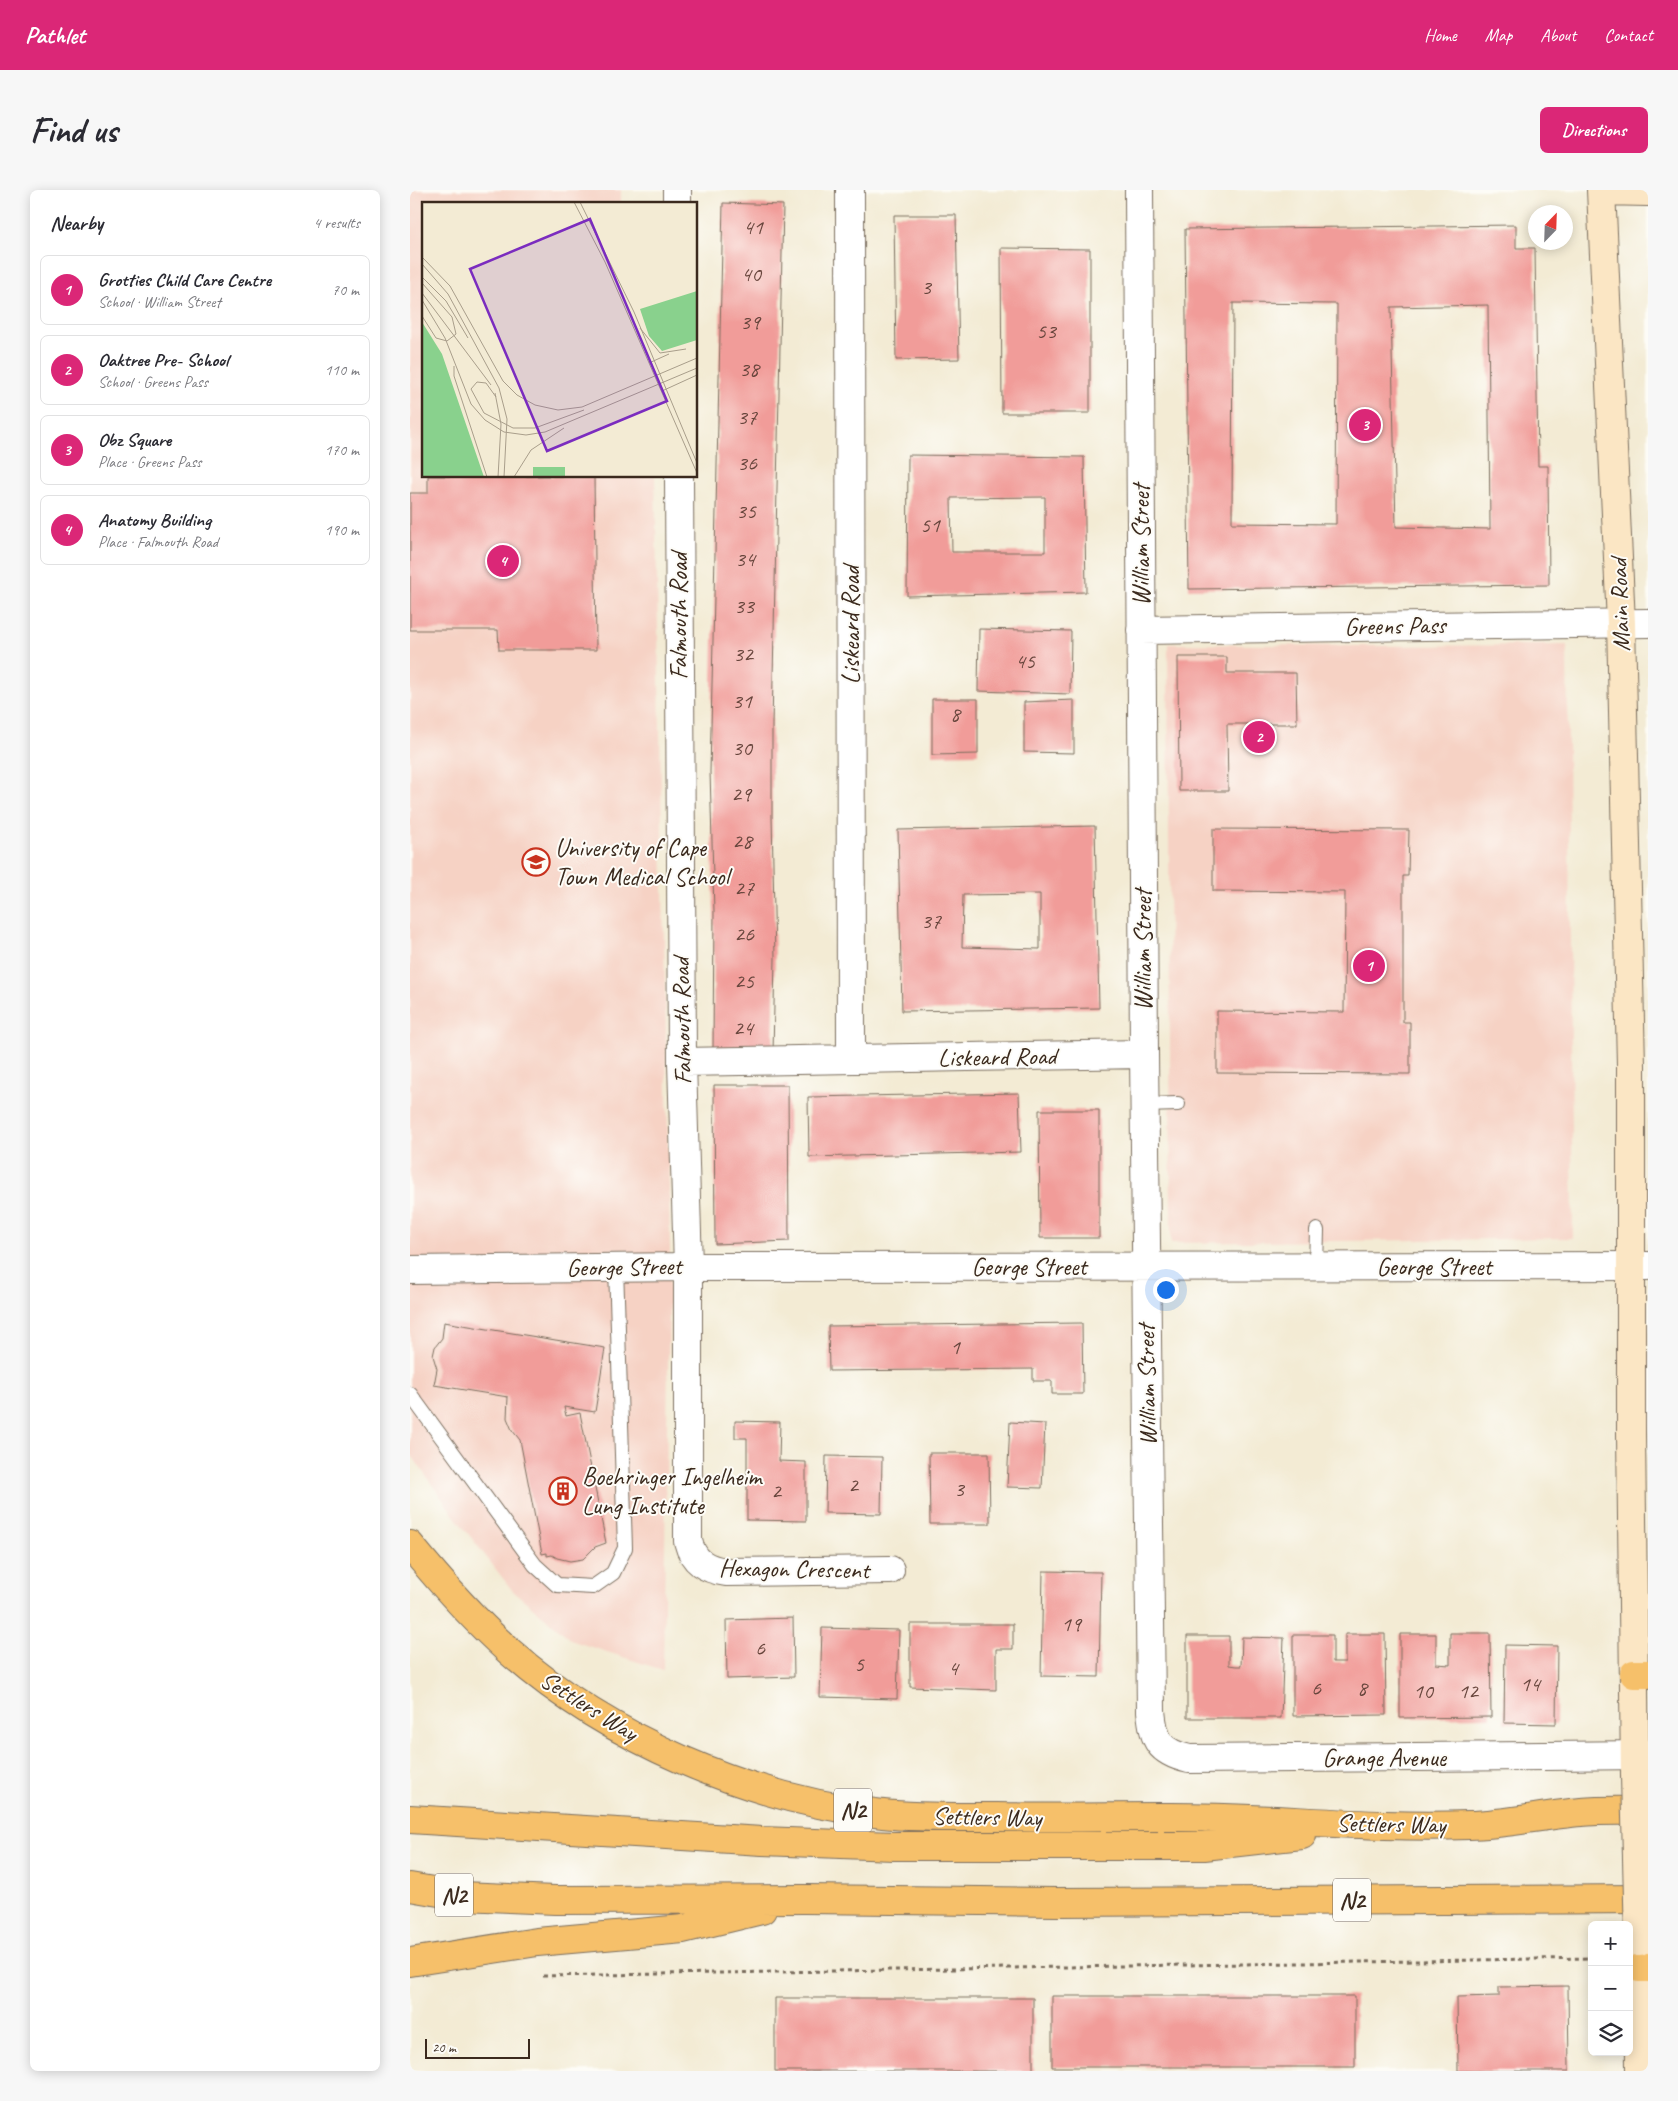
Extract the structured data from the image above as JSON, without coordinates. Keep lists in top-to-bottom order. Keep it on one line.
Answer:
{"streets":{"highway":["Settlers Way","N2"],"main road":["Main Road"],"street":["William Street","Falmouth Road","Liskeard Road","Greens Pass","George Street","Hexagon Crescent","Grange Avenue"]},"crossings":[["William Street","Liskeard Road"],["William Street","Greens Pass"],["William Street","George Street"],["William Street","Grange Avenue"],["Main Road","Greens Pass"],["Main Road","George Street"],["Main Road","Grange Avenue"],["Falmouth Road","Liskeard Road"],["Falmouth Road","George Street"],["Falmouth Road","Hexagon Crescent"]],"places":{"school or university":["University of Cape Town Medical School"],"building":["Boehringer Ingelheim Lung Institute"]},"house_numbers":["41","40","3","39","53","38","37","36","35","51","34","33","32","45","31","8","30","29","28","27","37","26","25","24","1","2","3","2","19","6","5","4","14","6","8","10","12"],"scale_bar":"20 m","north":"top right","page":{"header":"Pathlet","nav":["Home","Map","About","Contact"],"buttons":"Directions","title":"Find us","heading":["Nearby","4 results"],"list":[{"mark":"1","name":"Grotties Child Care Centre","note":"School · William Street","value":"70 m"},{"mark":"2","name":"Oaktree Pre- School","note":"School · Greens Pass","value":"110 m"},{"mark":"3","name":"Obz Square","note":"Place · Greens Pass","value":"170 m"},{"mark":"4","name":"Anatomy Building","note":"Place · Falmouth Road","value":"190 m"}],"pins":["3","4","2","1"],"map_buttons":["+","−"],"scale":"20 m"}}
